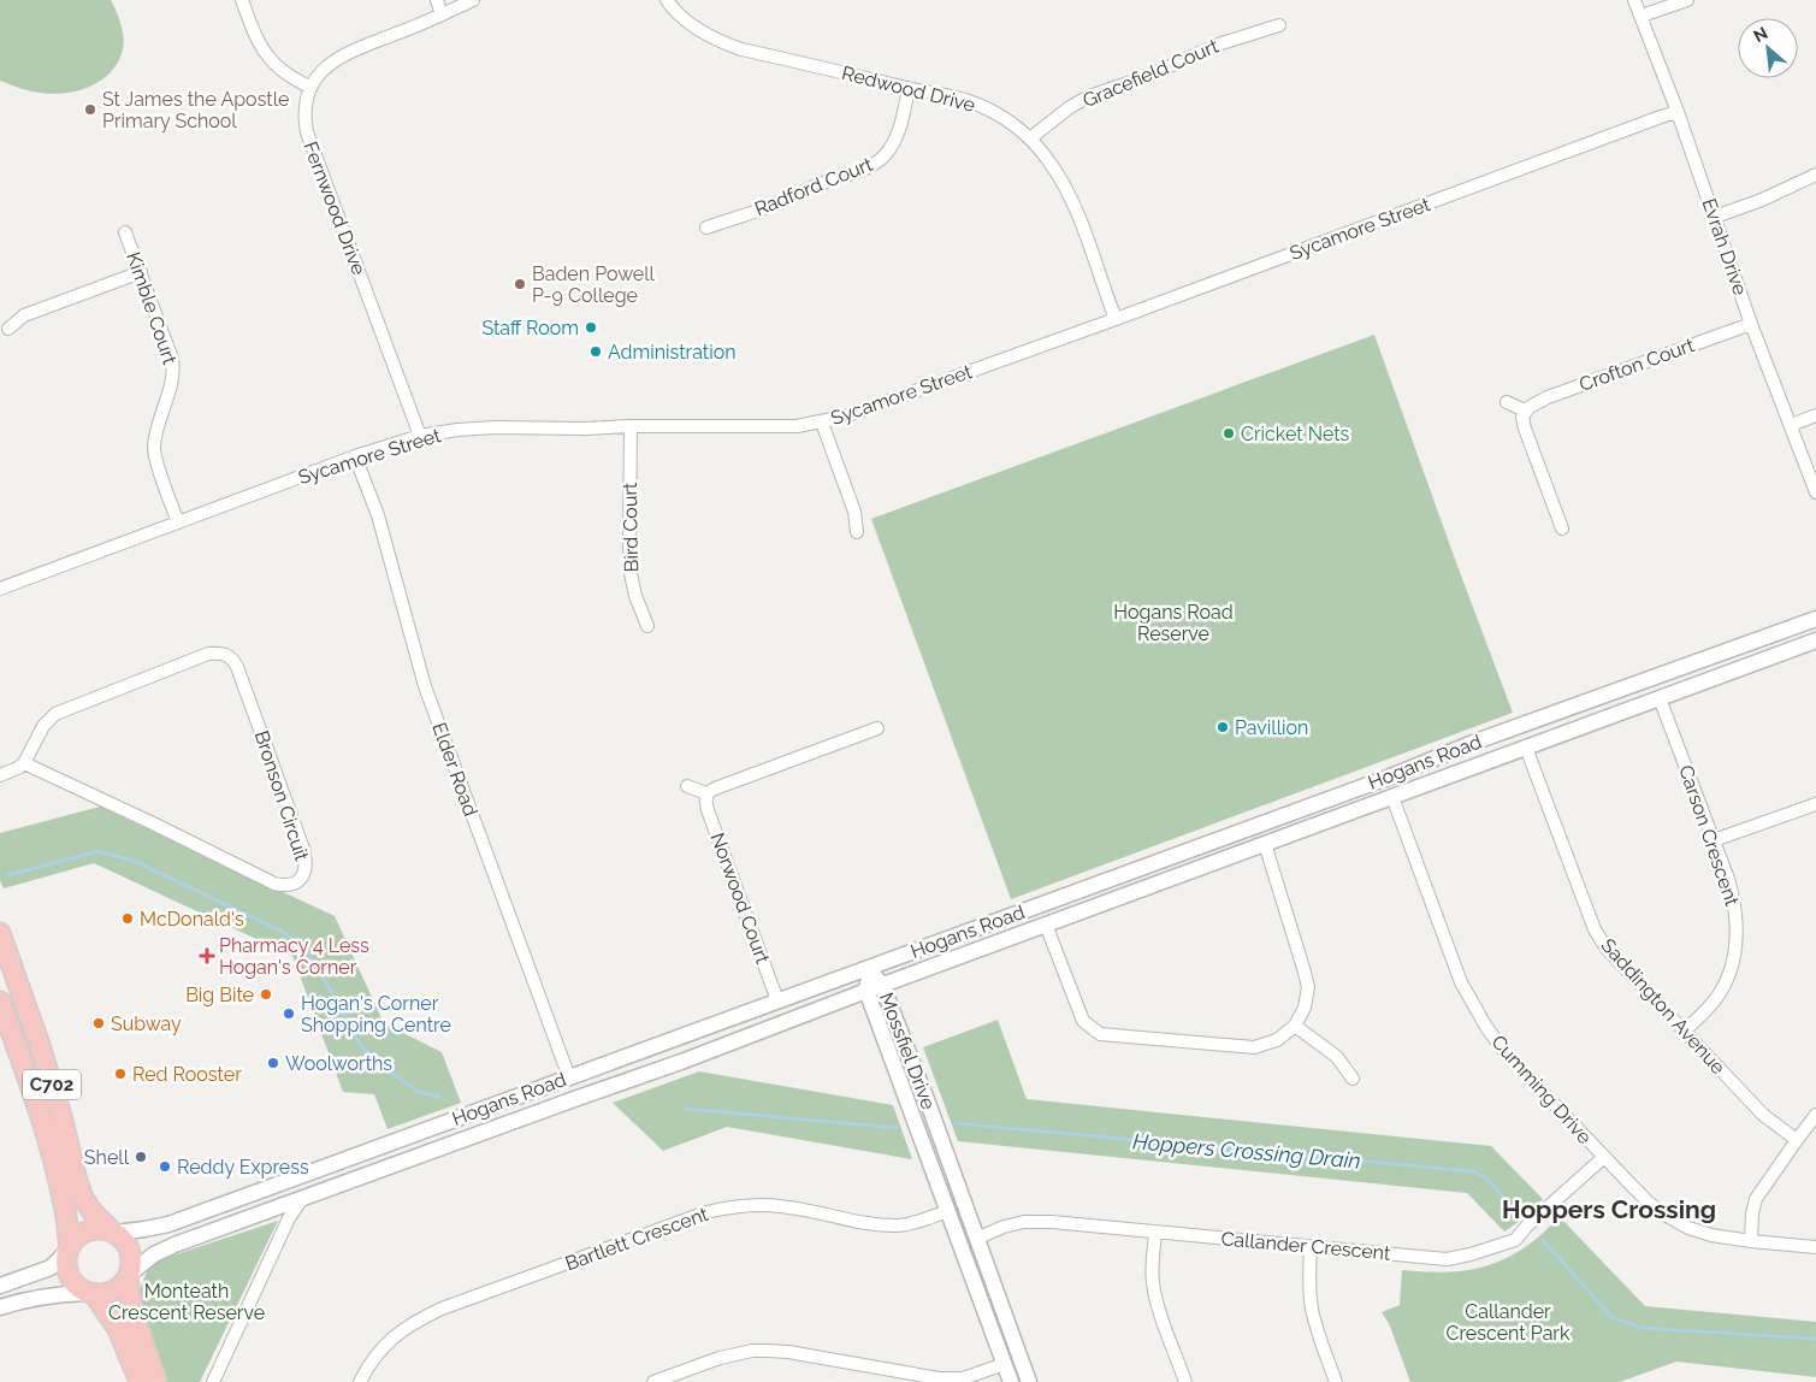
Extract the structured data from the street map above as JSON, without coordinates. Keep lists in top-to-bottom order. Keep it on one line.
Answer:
{"streets":{"highway":["C702"],"street":["Gracefield Court","Redwood Drive","Radford Court","Fernwood Drive","Sycamore Street","Evrah Drive","Kimble Court","Crofton Court","Bird Court","Hogans Road","Elder Road","Bronson Circuit","Carson Crescent","Norwood Court","Saddington Avenue","Mossfiel Drive","Cumming Drive","Bartlett Crescent","Callander Crescent"]},"crossings":[["Gracefield Court","Redwood Drive"],["Redwood Drive","Radford Court"],["Redwood Drive","Sycamore Street"],["Fernwood Drive","Sycamore Street"],["Sycamore Street","Evrah Drive"],["Sycamore Street","Kimble Court"],["Sycamore Street","Bird Court"],["Sycamore Street","Elder Road"],["Evrah Drive","Crofton Court"],["Hogans Road","Elder Road"],["Hogans Road","Carson Crescent"],["Hogans Road","Norwood Court"],["Hogans Road","Saddington Avenue"],["Hogans Road","Mossfiel Drive"],["Hogans Road","C702"],["Hogans Road","Cumming Drive"],["Carson Crescent","Saddington Avenue"],["Mossfiel Drive","Bartlett Crescent"],["Mossfiel Drive","Callander Crescent"],["Cumming Drive","Callander Crescent"]],"districts":["Hoppers Crossing"],"water":["Hoppers Crossing Drain"],"parks":["Hogans Road Reserve","Monteath Crescent Reserve","Callander Crescent Park"],"places":{"other":["St James the Apostle Primary School","Baden Powell P-9 College","Staff Room","Administration","Cricket Nets","Pavillion","McDonald's","Big Bite","Hogan's Corner Shopping Centre","Subway","Woolworths","Red Rooster","Shell","Reddy Express"],"health":["Pharmacy 4 Less Hogan's Corner"]},"north":"top left"}
